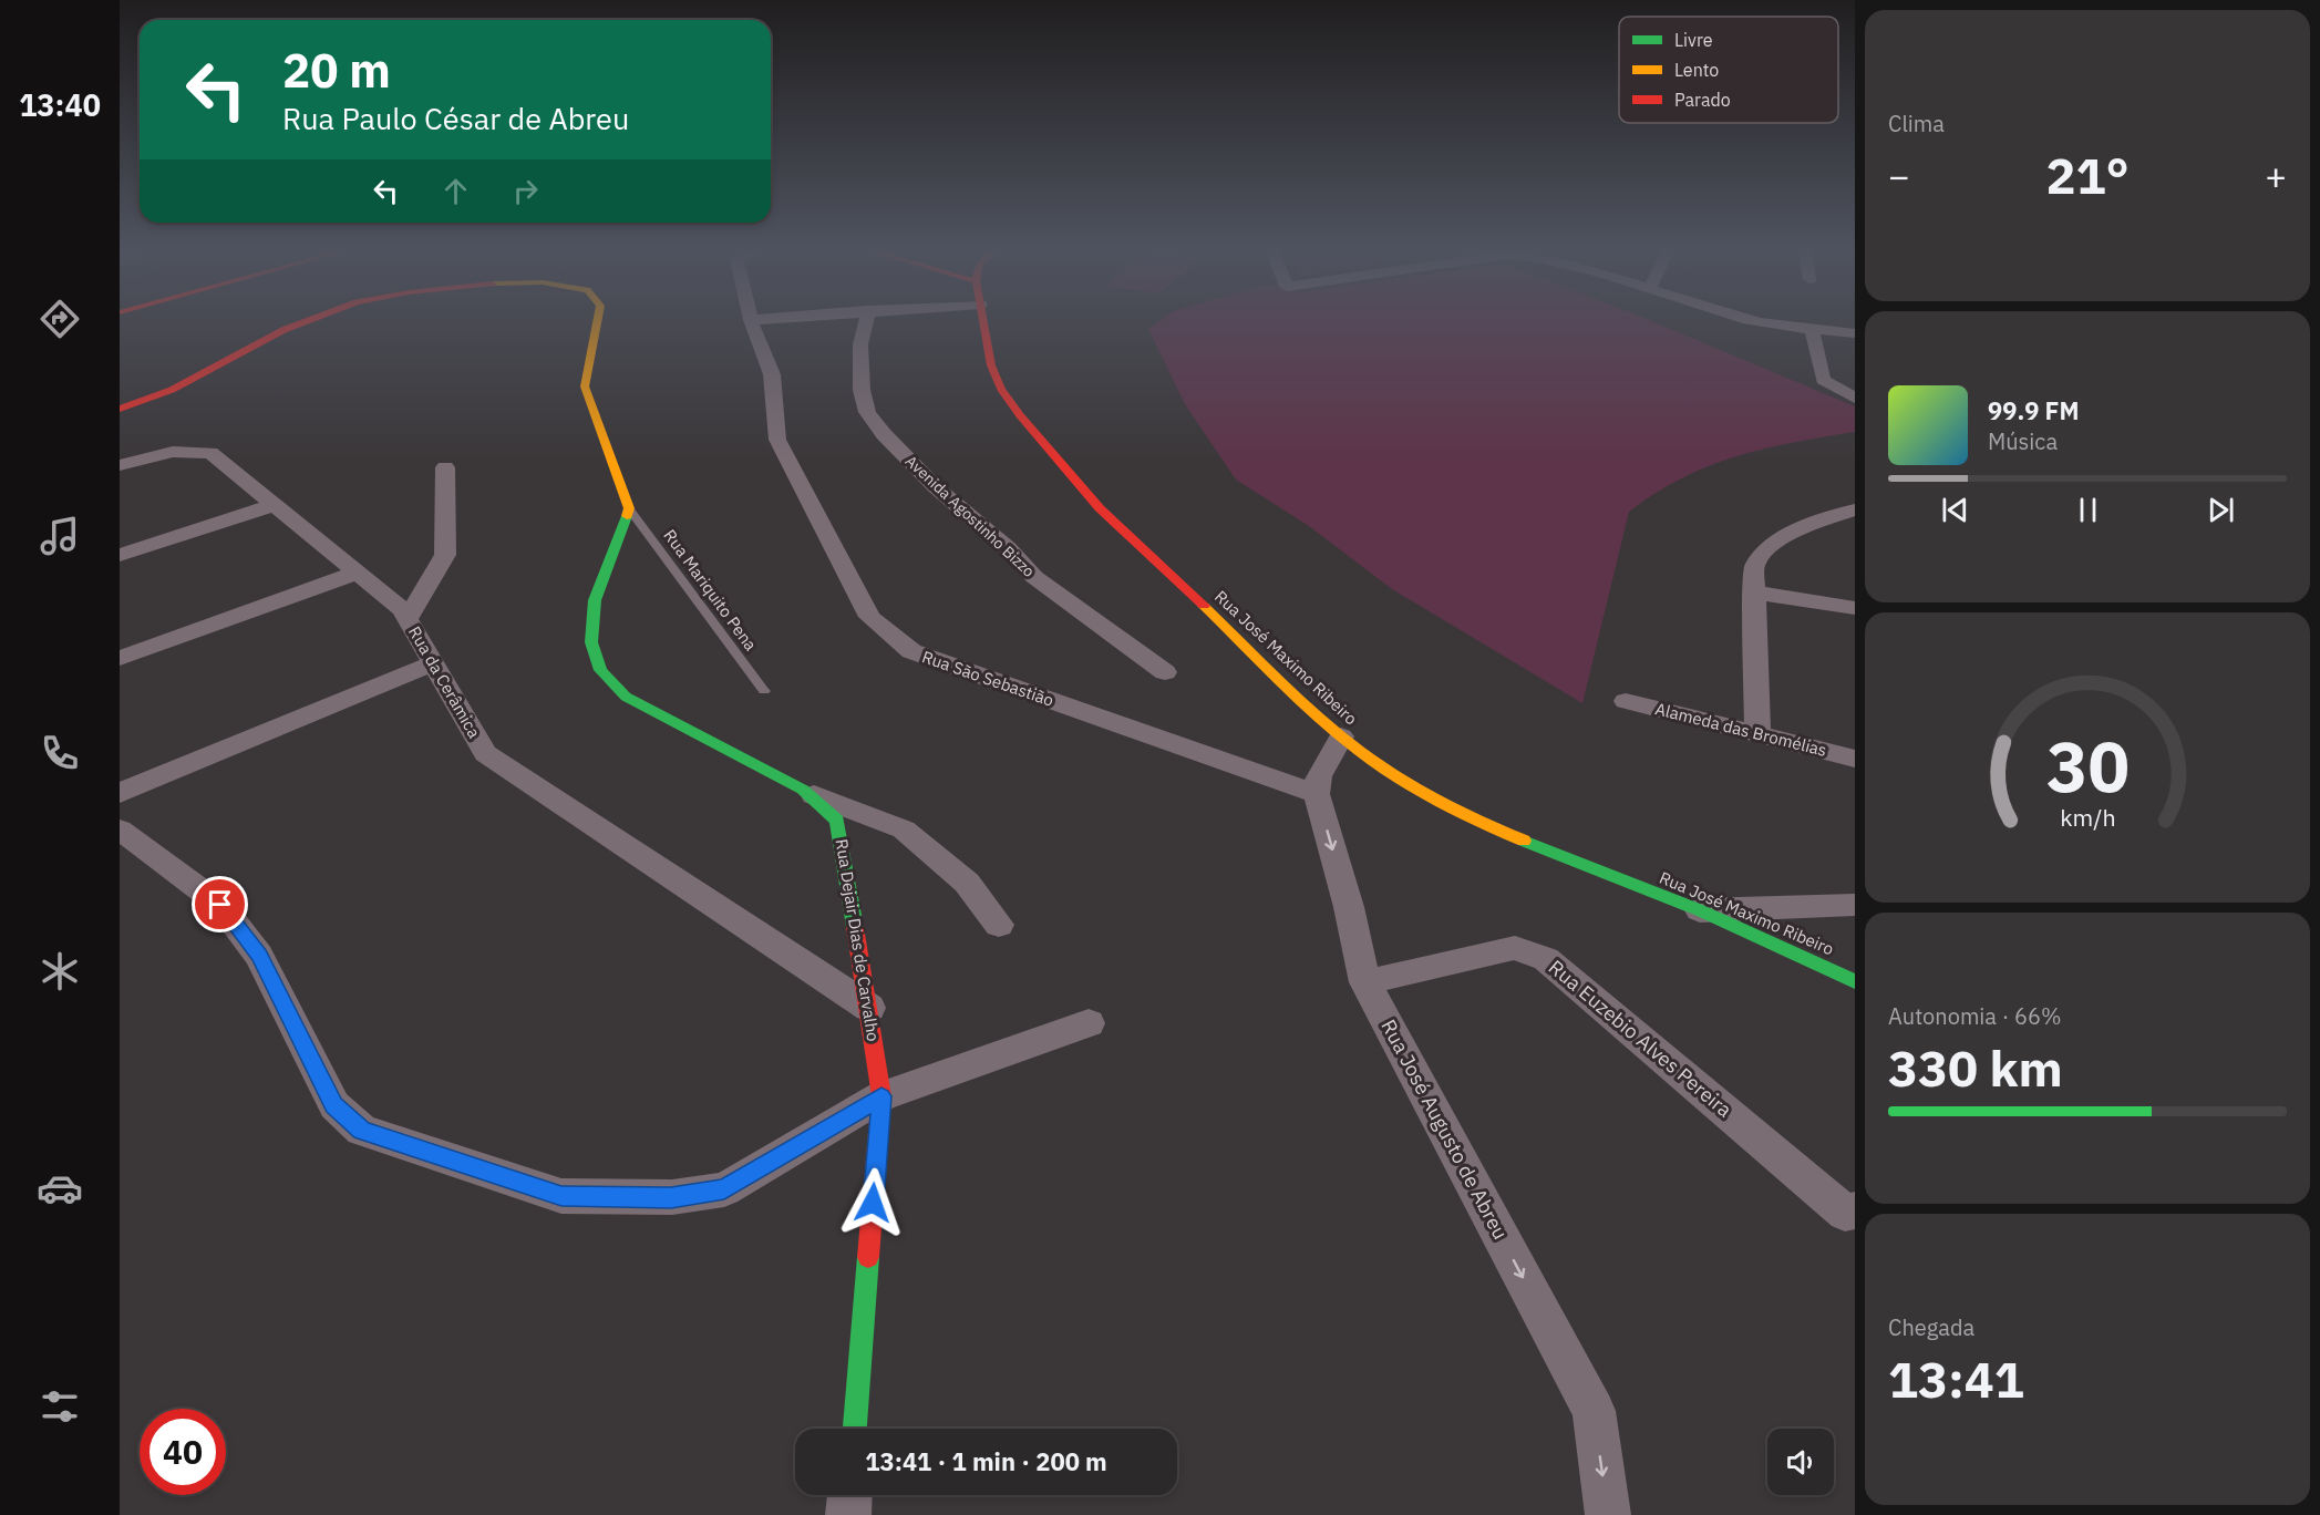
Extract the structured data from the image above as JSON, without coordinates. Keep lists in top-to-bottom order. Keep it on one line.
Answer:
{"streets":{"street":["Avenida Agostinho Bizzo","Rua José Maximo Ribeiro","Rua São Sebastião","Rua da Cerâmica","Alameda das Bromélias","Rua Dejair Dias de Carvalho","Rua Euzebio Alves Pereira","Rua José Augusto de Abreu"],"lane":["Rua Mariquito Pena"]},"crossings":[["Rua Mariquito Pena","Rua Dejair Dias de Carvalho"],["Rua São Sebastião","Rua José Augusto de Abreu"],["Rua da Cerâmica","Rua Dejair Dias de Carvalho"],["Rua Euzebio Alves Pereira","Rua José Augusto de Abreu"]],"one_way":["Rua José Augusto de Abreu"],"legend":["Livre","Lento","Parado"],"page":{"tabs":"13:40","tile":["Clima",["Autonomia · 66%","330 km"],["Chegada","13:41"]],"turn":["20 m","Rua Paulo César de Abreu"],"heat":["−","21°","+"],"song":["99.9 FM","Música"],"limit":"40","trip":"13:41 · 1 min · 200 m","gauge":["30","km/h"]}}
